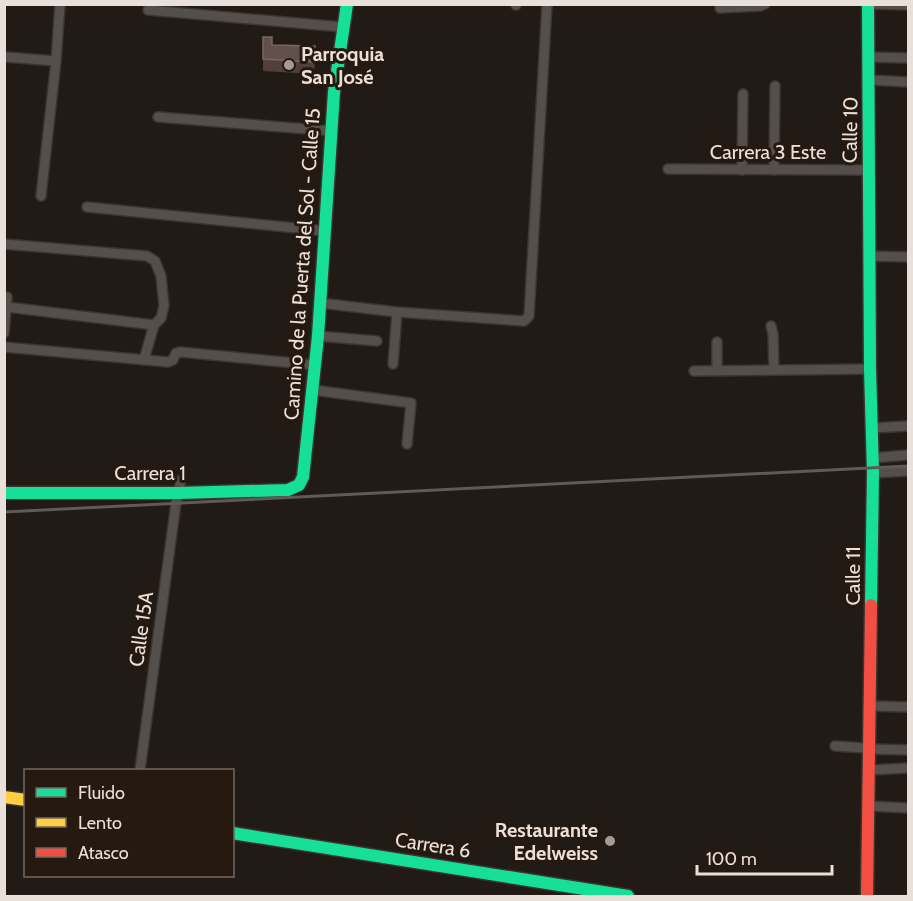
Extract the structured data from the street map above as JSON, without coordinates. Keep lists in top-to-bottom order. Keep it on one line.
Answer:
{"streets":{"street":["Calle 10","Carrera 3 Este","Camino de la Puerta del Sol - Calle 15","Carrera 1","Calle 11","Calle 15A","Carrera 6"]},"crossings":[["Calle 10","Carrera 3 Este"],["Calle 10","Calle 11"],["Camino de la Puerta del Sol - Calle 15","Carrera 1"],["Carrera 1","Calle 15A"]],"places":["Parroquia San José","Restaurante Edelweiss"],"legend":["Fluido","Lento","Atasco"],"scale_bar":"100 m"}
